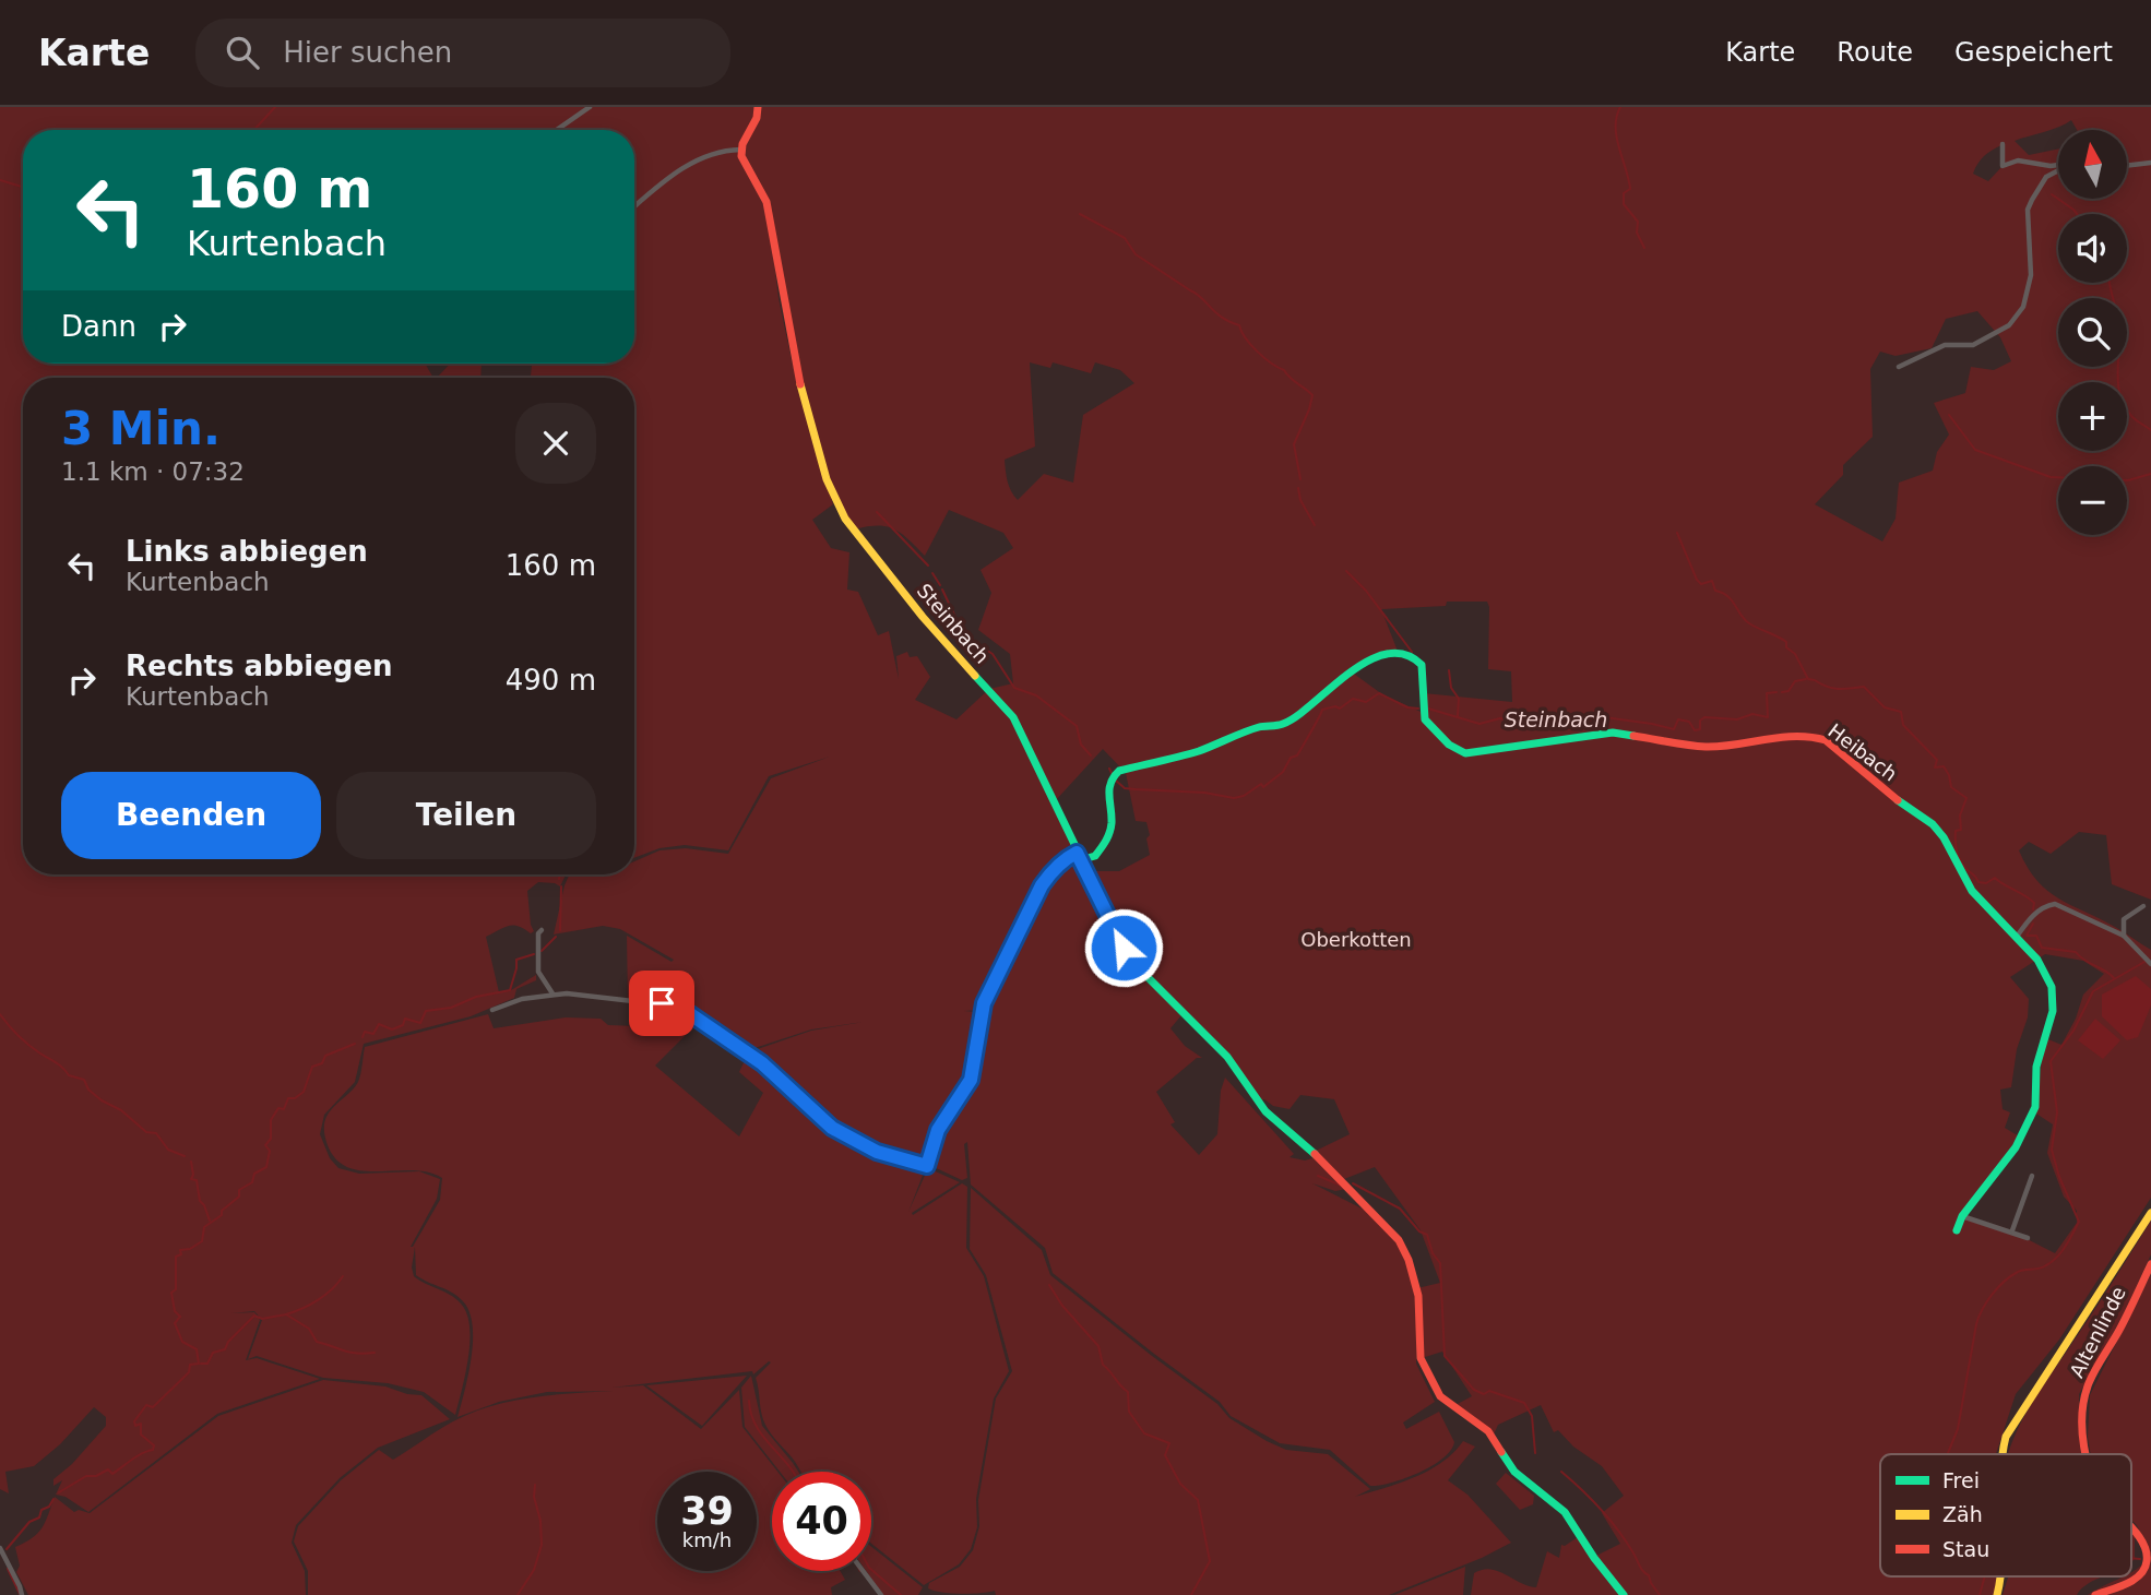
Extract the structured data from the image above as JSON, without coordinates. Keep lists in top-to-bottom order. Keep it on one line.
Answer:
{"streets":{"street":["Steinbach","Heibach","Altenlinde"]},"crossings":[["Steinbach","Heibach"]],"water":["Steinbach"],"parks":["Oberkotten"],"legend":["Frei","Zäh","Stau"],"north":"top","page":{"header":"Karte","search":"Hier suchen","nav":["Karte","Route","Gespeichert"],"map_buttons":["+","−"],"turn":["160 m","Kurtenbach"],"then":"Dann","heading":["3 Min.","1.1 km · 07:32"],"list":[{"name":"Links abbiegen","note":"Kurtenbach","value":"160 m"},{"name":"Rechts abbiegen","note":"Kurtenbach","value":"490 m"}],"buttons":["Beenden","Teilen"],"speed":"39 km/h","limit":"40"}}
